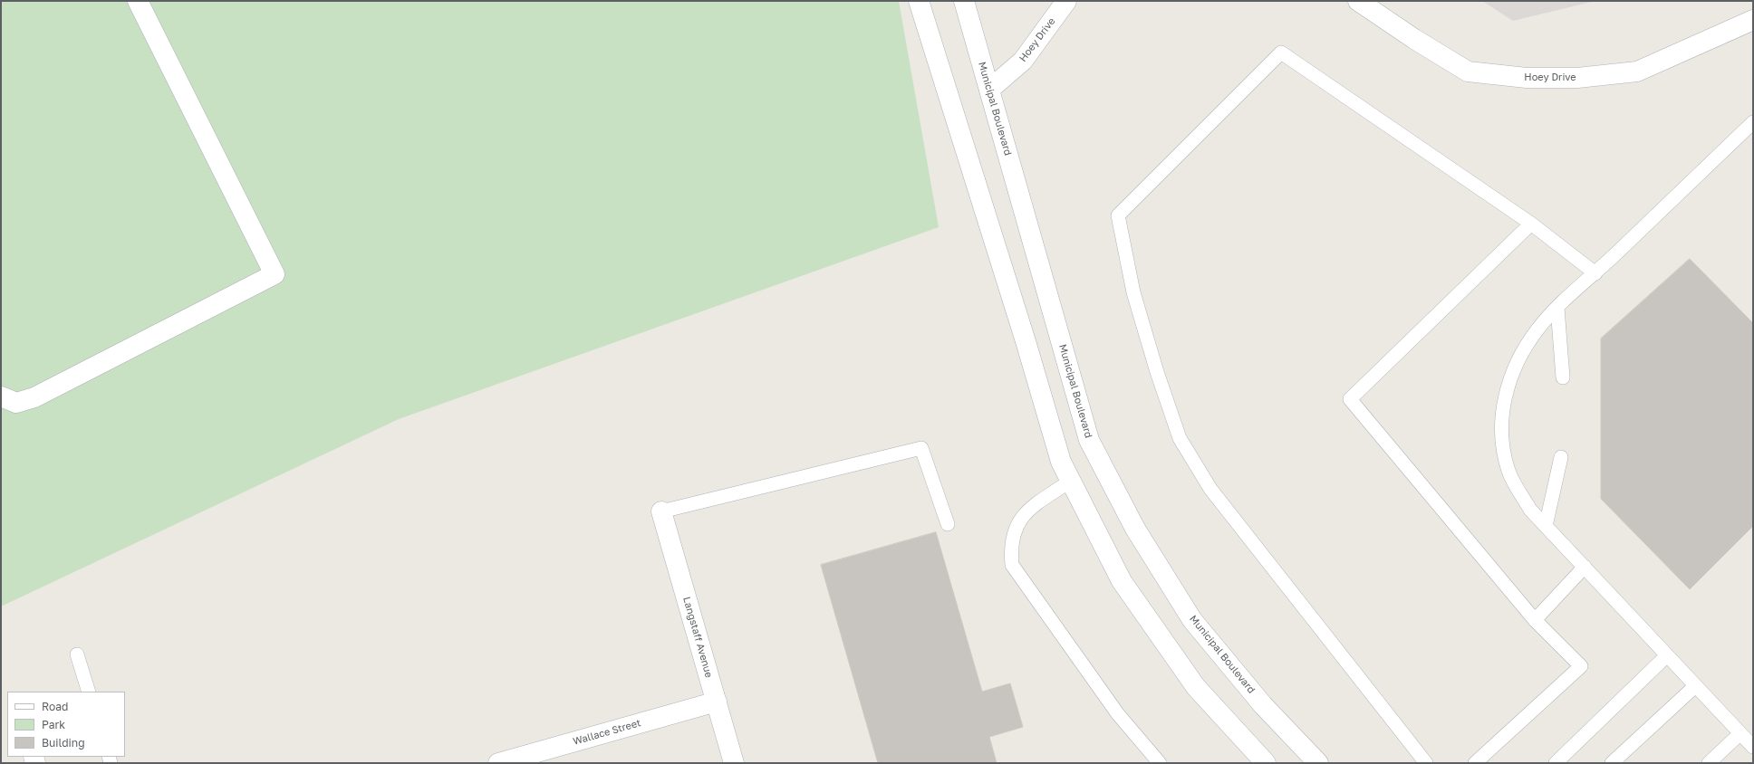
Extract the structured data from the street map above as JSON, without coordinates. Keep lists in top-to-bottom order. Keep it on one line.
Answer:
{"streets":{"street":["Hoey Drive","Municipal Boulevard","Langstaff Avenue","Wallace Street"]},"crossings":[["Hoey Drive","Municipal Boulevard"],["Langstaff Avenue","Wallace Street"]],"legend":["Road","Park","Building"]}
